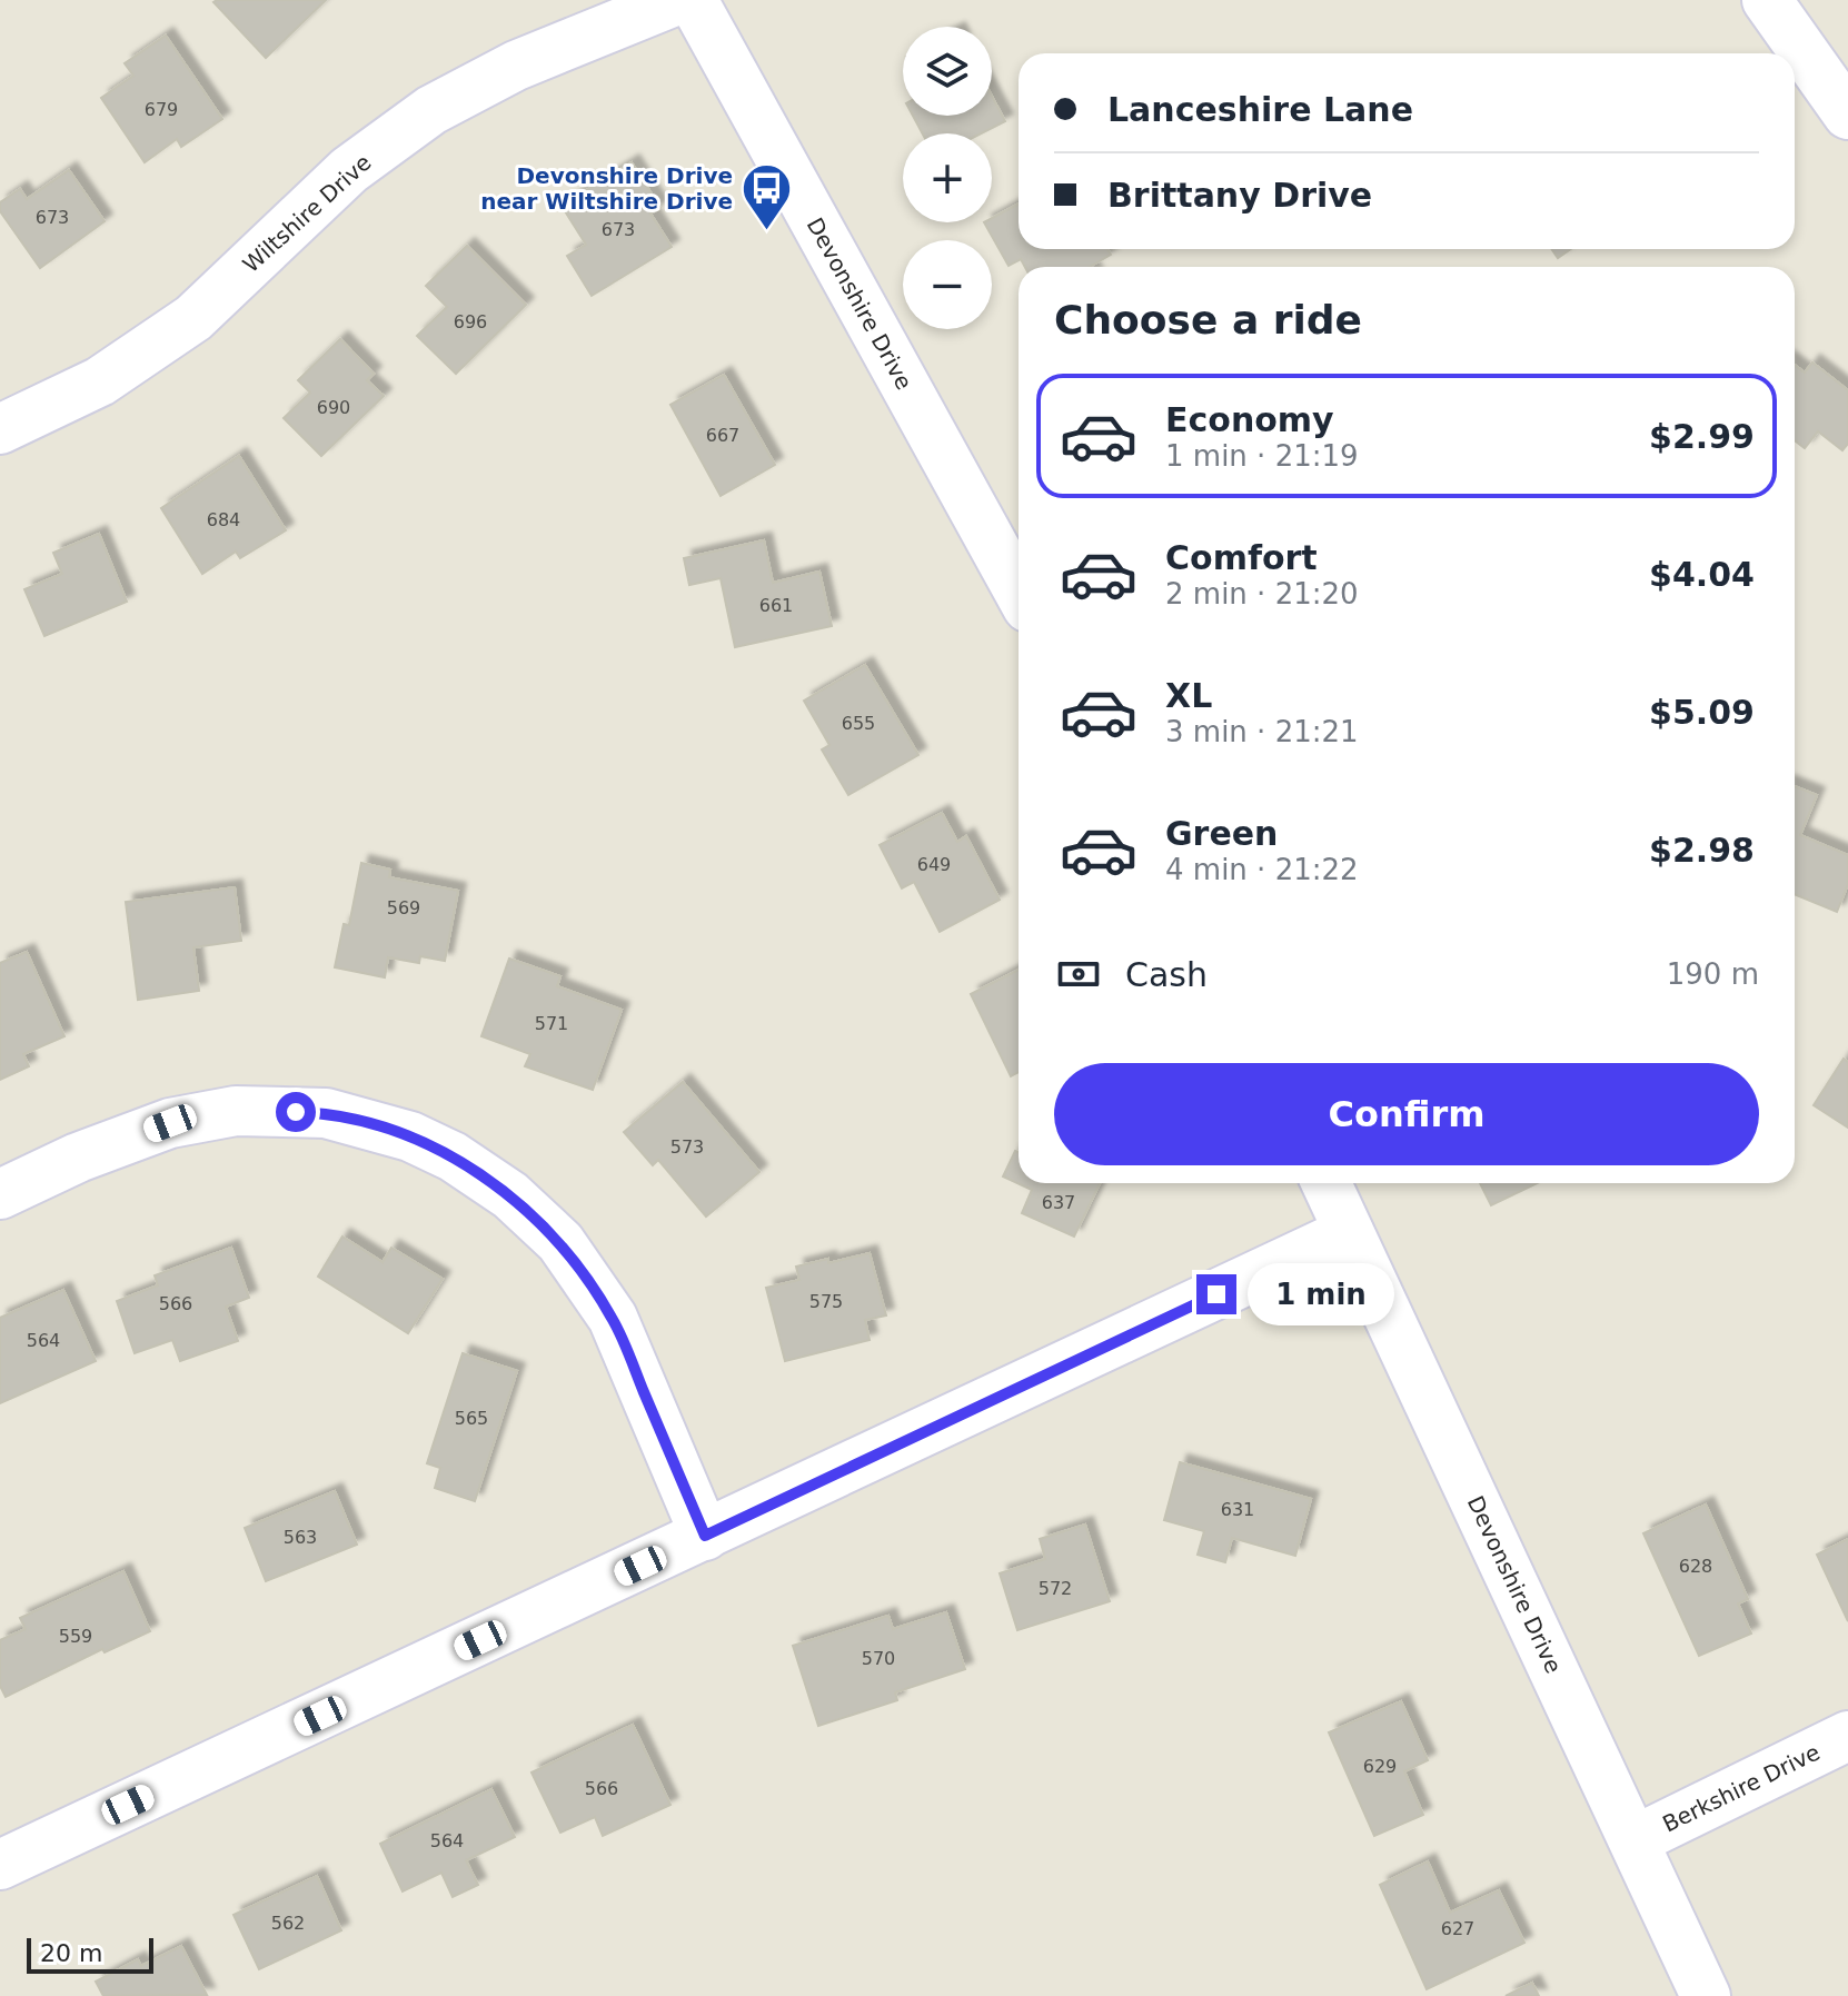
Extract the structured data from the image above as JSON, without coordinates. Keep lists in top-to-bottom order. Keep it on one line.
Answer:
{"streets":{"street":["Wiltshire Drive","Devonshire Drive","Berkshire Drive"]},"crossings":[["Devonshire Drive","Berkshire Drive"]],"places":{"bus stop":["Devonshire Drive near Wiltshire Drive"]},"house_numbers":["679","673","673","696","690","667","684","661","655","649","569","571","573","637","575","566","564","565","631","563","628","572","559","570","629","566","564","562","627"],"scale_bar":"20 m","page":{"map_buttons":["+","−"],"banner":["Lanceshire Lane","Brittany Drive"],"heading":"Choose a ride","list":[{"name":"Economy","note":"1 min · 21:19","value":"$2.99"},{"name":"Comfort","note":"2 min · 21:20","value":"$4.04"},{"name":"XL","note":"3 min · 21:21","value":"$5.09"},{"name":"Green","note":"4 min · 21:22","value":"$2.98"}],"pay":["Cash","190 m"],"buttons":"Confirm","bubble":"1 min","scale":"20 m"}}
